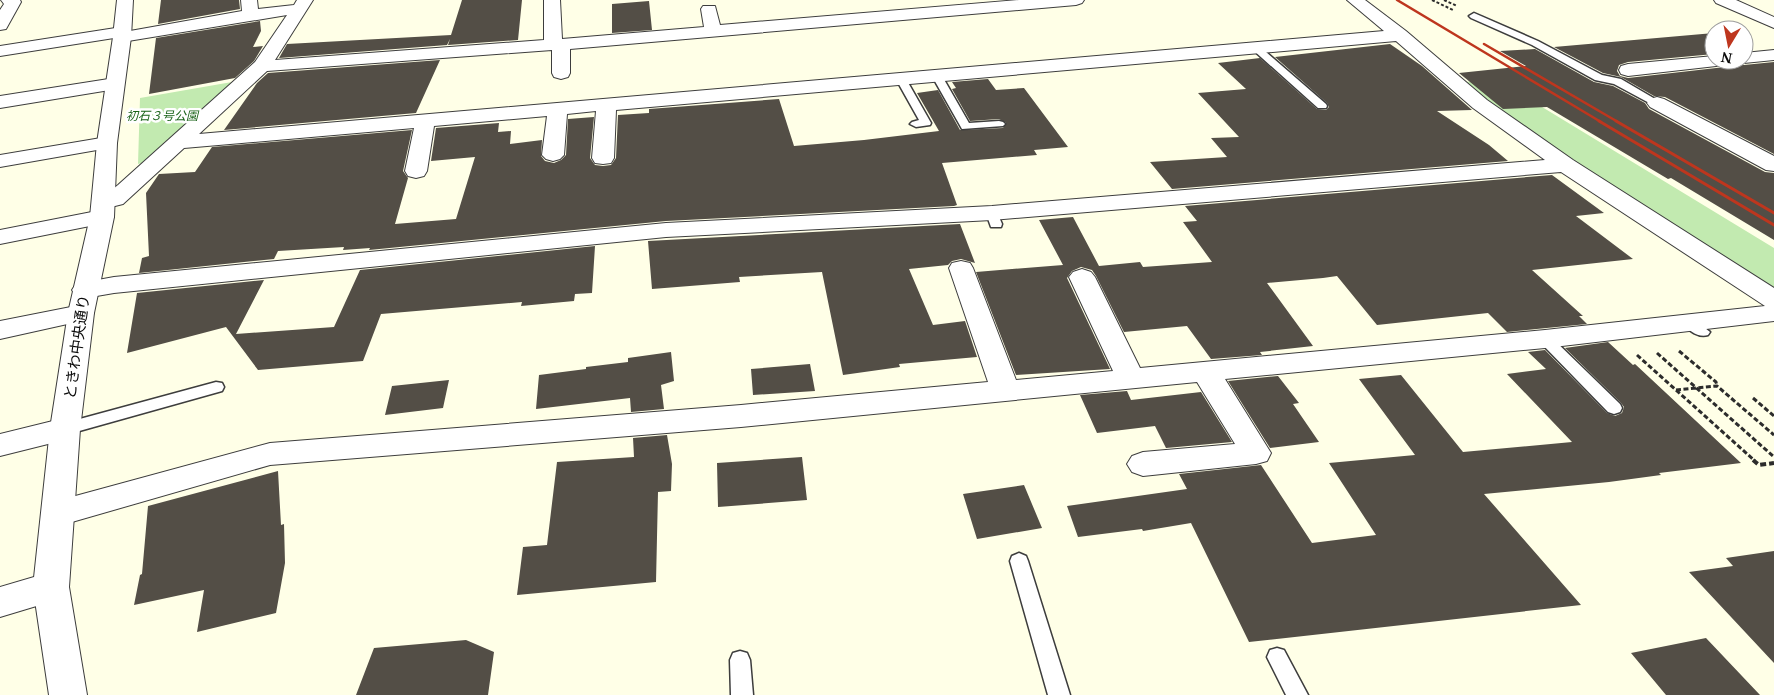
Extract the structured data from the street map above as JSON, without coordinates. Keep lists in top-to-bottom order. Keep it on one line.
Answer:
{"streets":{"street":["ときわ中央通り"]},"parks":["初石３号公園"],"north":"bottom"}
